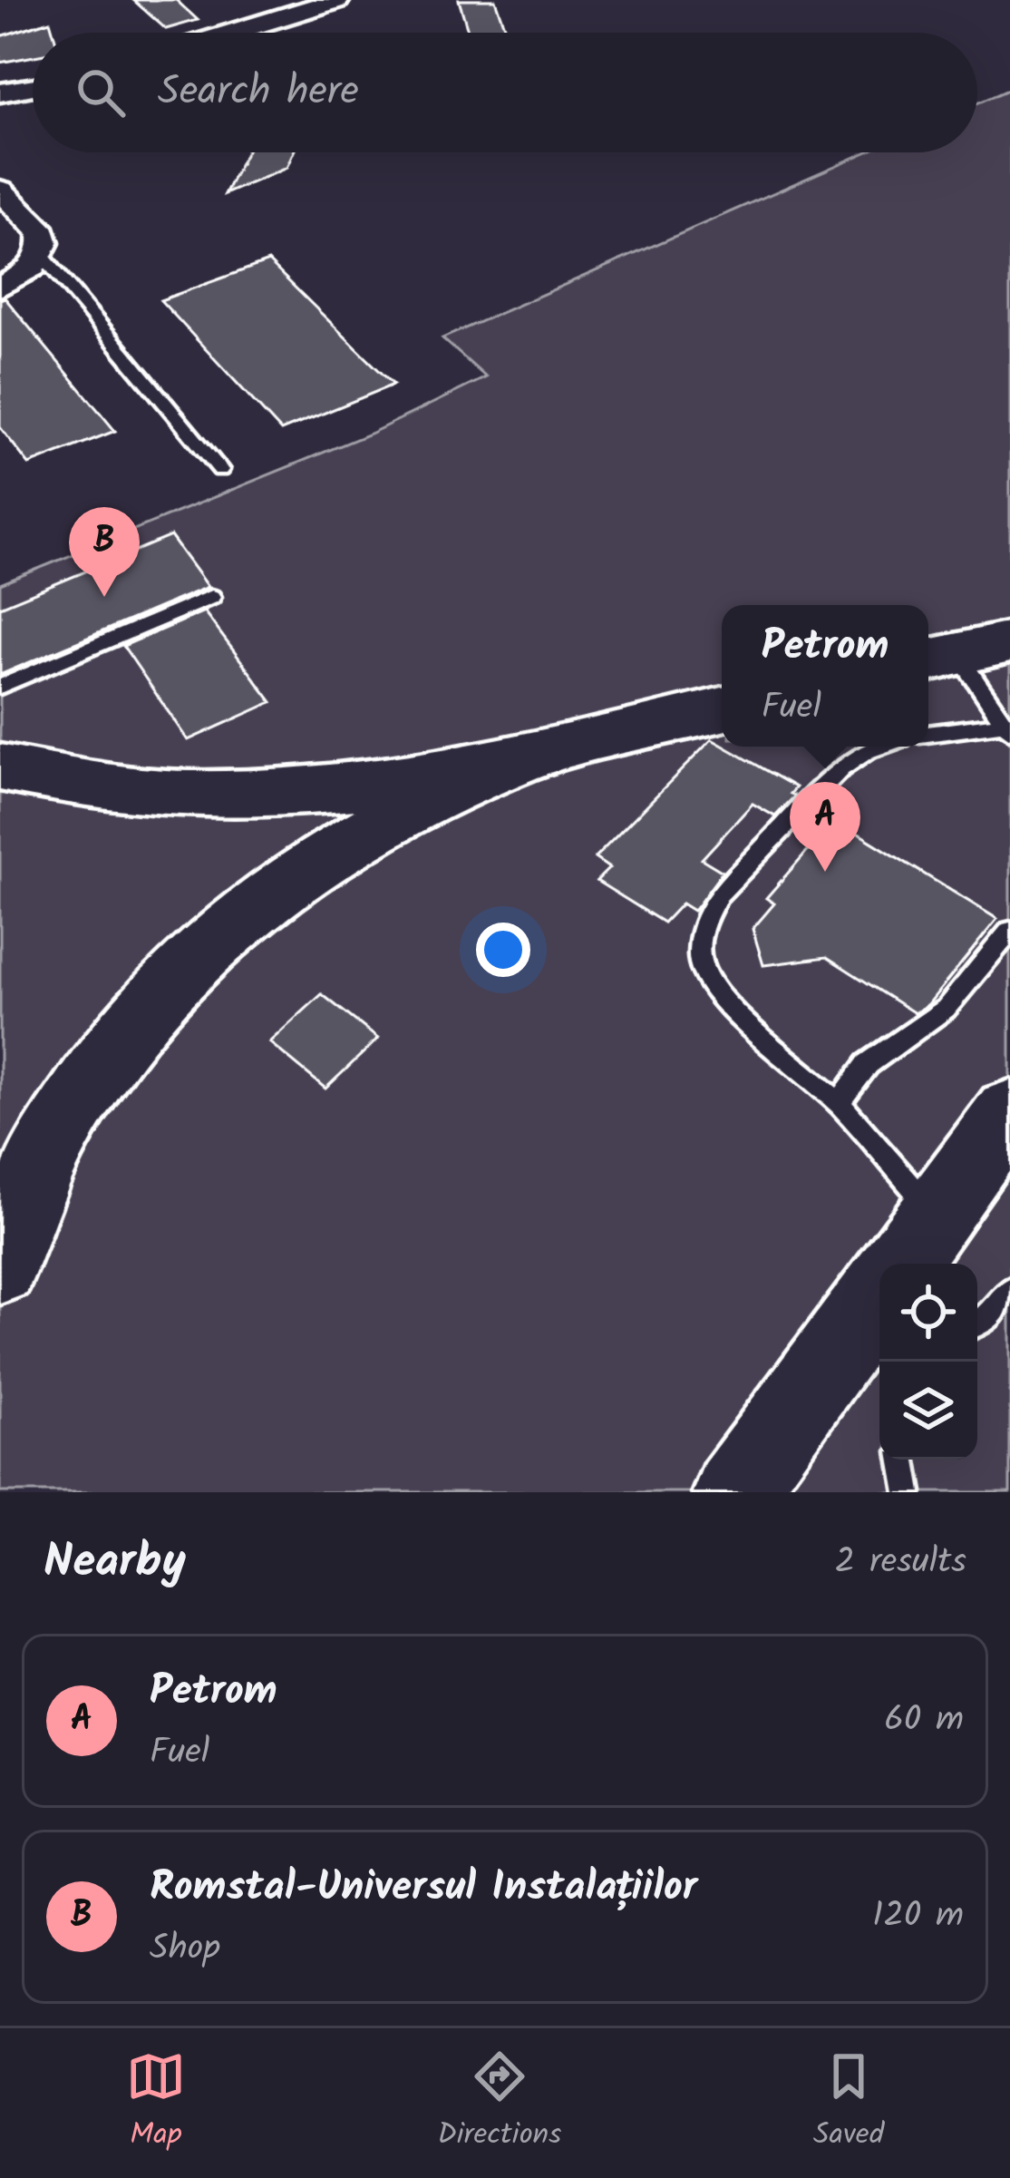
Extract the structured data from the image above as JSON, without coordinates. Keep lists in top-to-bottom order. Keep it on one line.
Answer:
{"page":{"search":"Search here","pins":["B","A"],"popup":["Petrom","Fuel"],"heading":["Nearby","2 results"],"list":[{"mark":"A","name":"Petrom","note":"Fuel","value":"60 m"},{"mark":"B","name":"Romstal-Universul Instalațiilor","note":"Shop","value":"120 m"}],"nav":["Map","Directions","Saved"]}}
